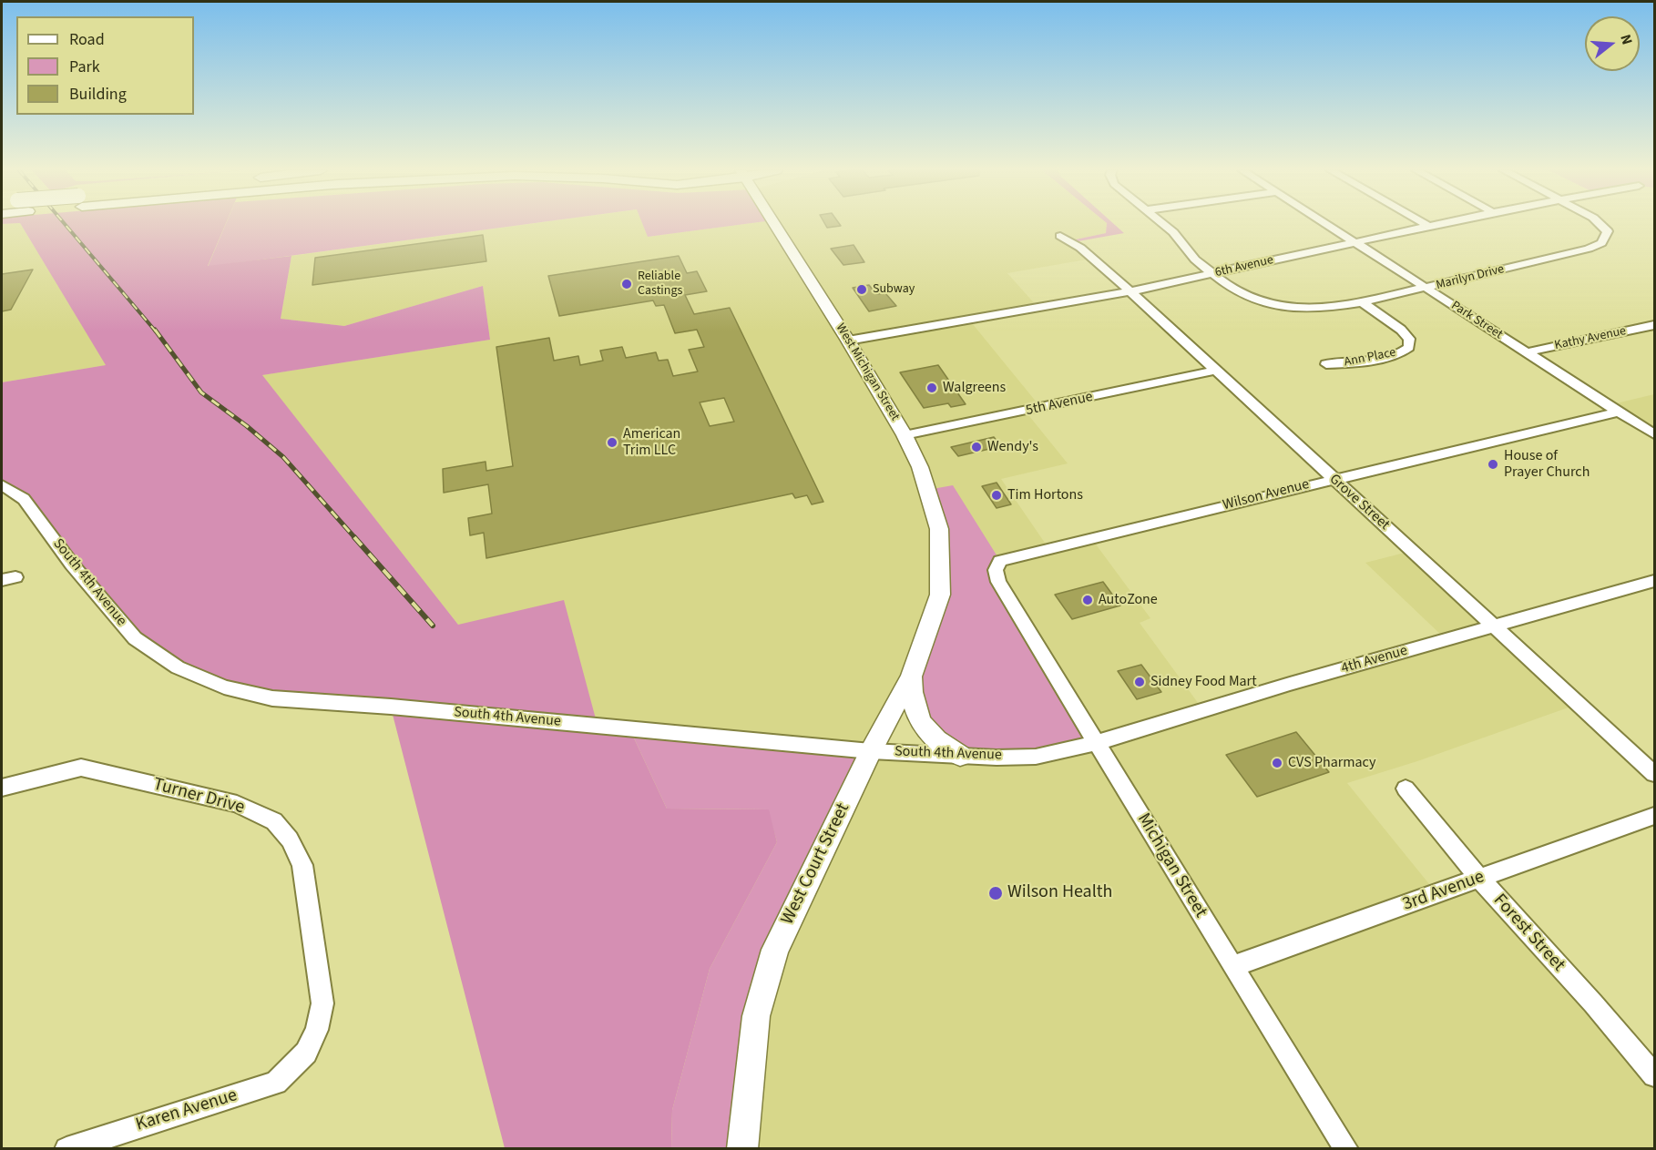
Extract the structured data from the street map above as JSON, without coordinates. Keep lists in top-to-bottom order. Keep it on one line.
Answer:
{"streets":{"main road":["West Michigan Street","West Court Street"],"street":["6th Avenue","Marilyn Drive","Park Street","Kathy Avenue","Ann Place","5th Avenue","Wilson Avenue","Grove Street","South 4th Avenue","4th Avenue","Turner Drive","Michigan Street","3rd Avenue","Forest Street","Karen Avenue"]},"crossings":[["6th Avenue","Marilyn Drive"],["6th Avenue","Park Street"],["6th Avenue","West Michigan Street"],["6th Avenue","Grove Street"],["Marilyn Drive","Park Street"],["Marilyn Drive","Ann Place"],["Park Street","Kathy Avenue"],["Park Street","Wilson Avenue"],["West Michigan Street","5th Avenue"],["West Michigan Street","West Court Street"],["5th Avenue","Grove Street"],["Wilson Avenue","Grove Street"],["Wilson Avenue","Michigan Street"],["Grove Street","4th Avenue"],["South 4th Avenue","4th Avenue"],["South 4th Avenue","West Court Street"],["South 4th Avenue","Michigan Street"],["4th Avenue","Michigan Street"],["Turner Drive","Karen Avenue"],["Michigan Street","3rd Avenue"],["3rd Avenue","Forest Street"]],"places":["Reliable Castings","Subway","Walgreens","American Trim LLC","Wendy's","House of Prayer Church","Tim Hortons","AutoZone","Sidney Food Mart","CVS Pharmacy","Wilson Health"],"legend":["Road","Park","Building"],"north":"right"}
